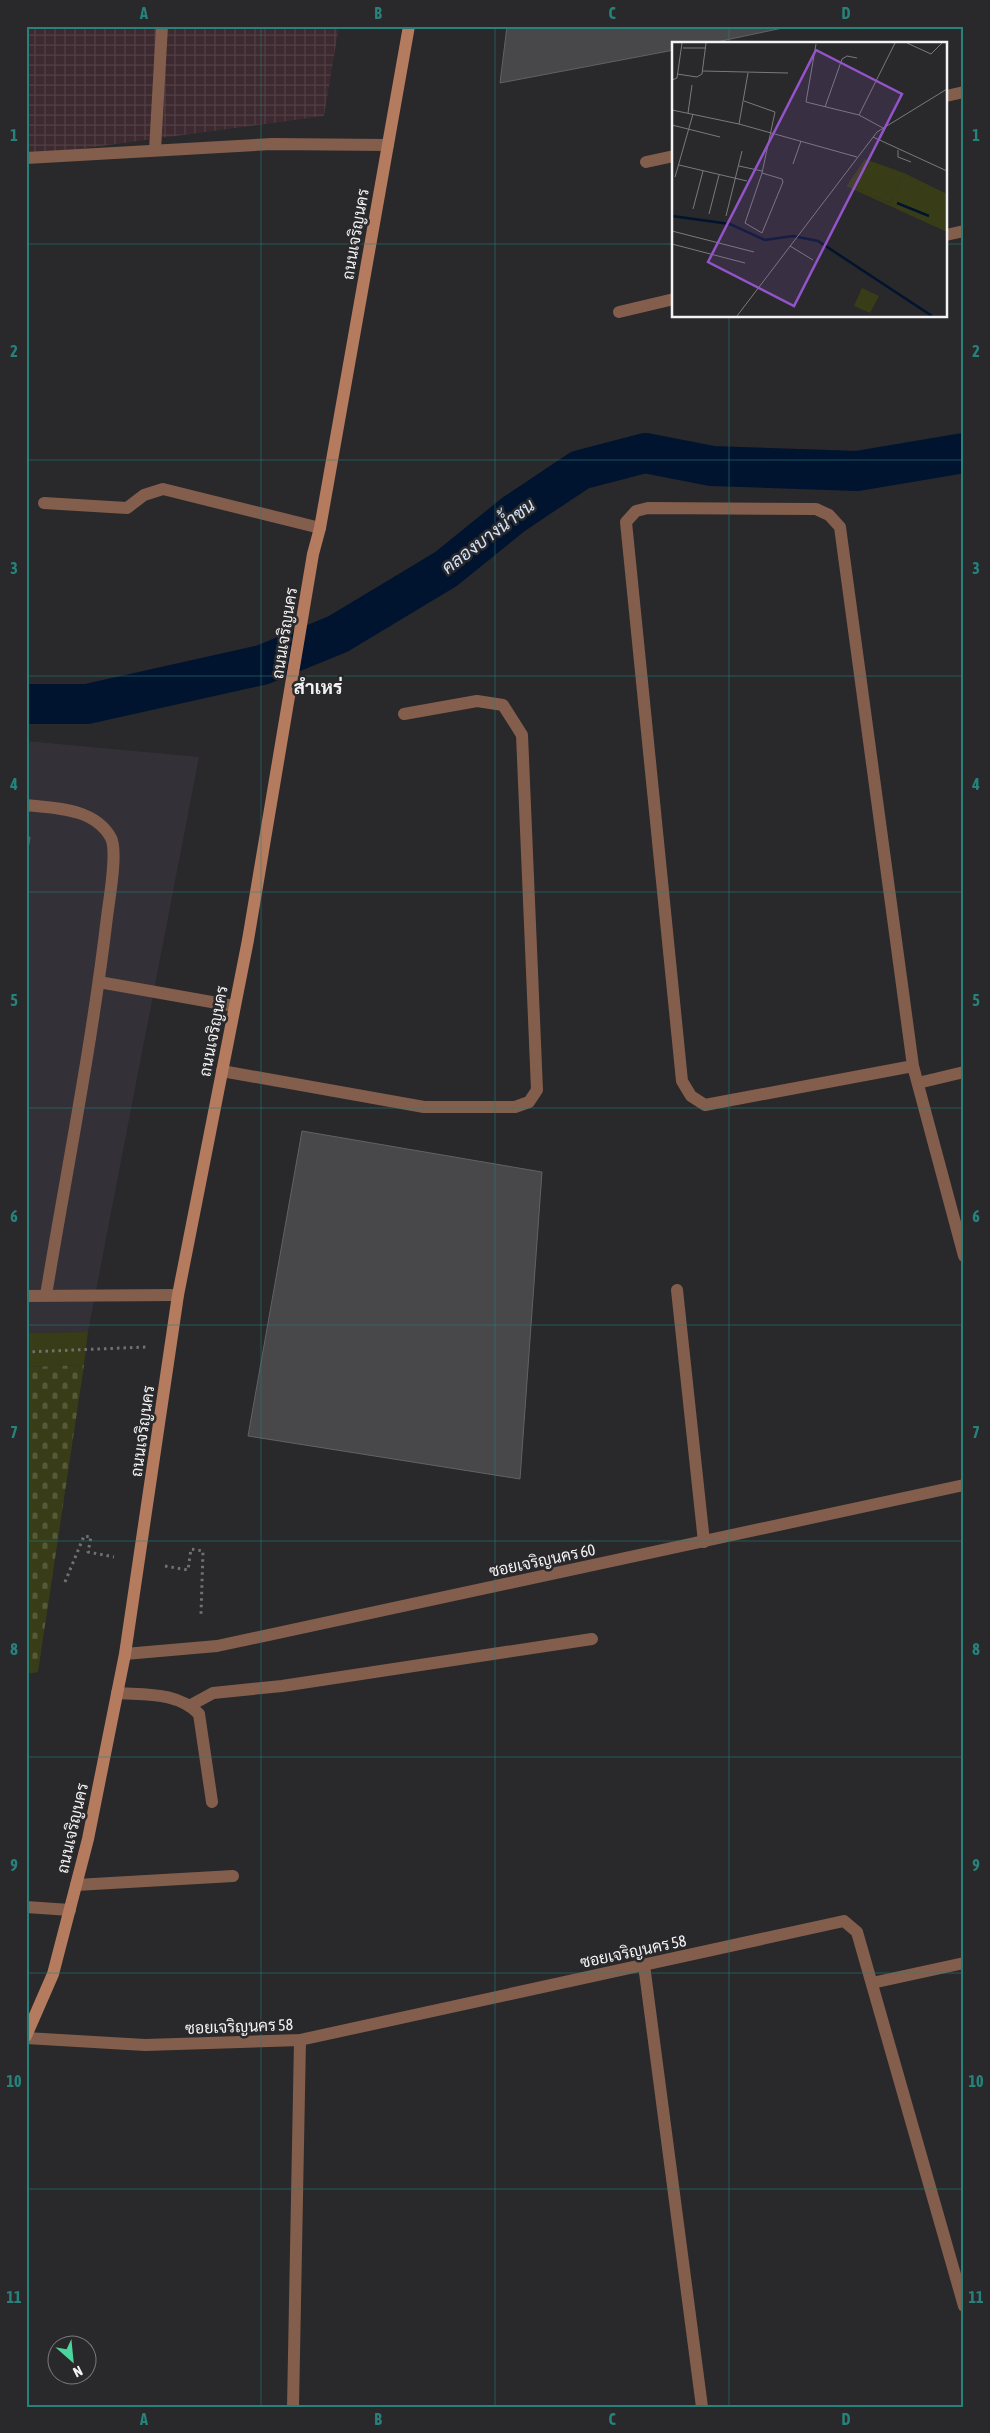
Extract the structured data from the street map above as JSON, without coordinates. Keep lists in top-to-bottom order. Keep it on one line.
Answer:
{"streets":{"main road":["ถนนเจริญนคร"],"street":["ซอยเจริญนคร 60","ซอยเจริญนคร 58"]},"crossings":[["ถนนเจริญนคร","ซอยเจริญนคร 60"],["ถนนเจริญนคร","ซอยเจริญนคร 58"]],"districts":["สำเหร่"],"water":["คลองบางน้ำชน"],"north":"bottom right","grid":{"columns":["A","B","C","D"],"rows":["1","2","3","4","5","6","7","8","9","10","11"]}}
